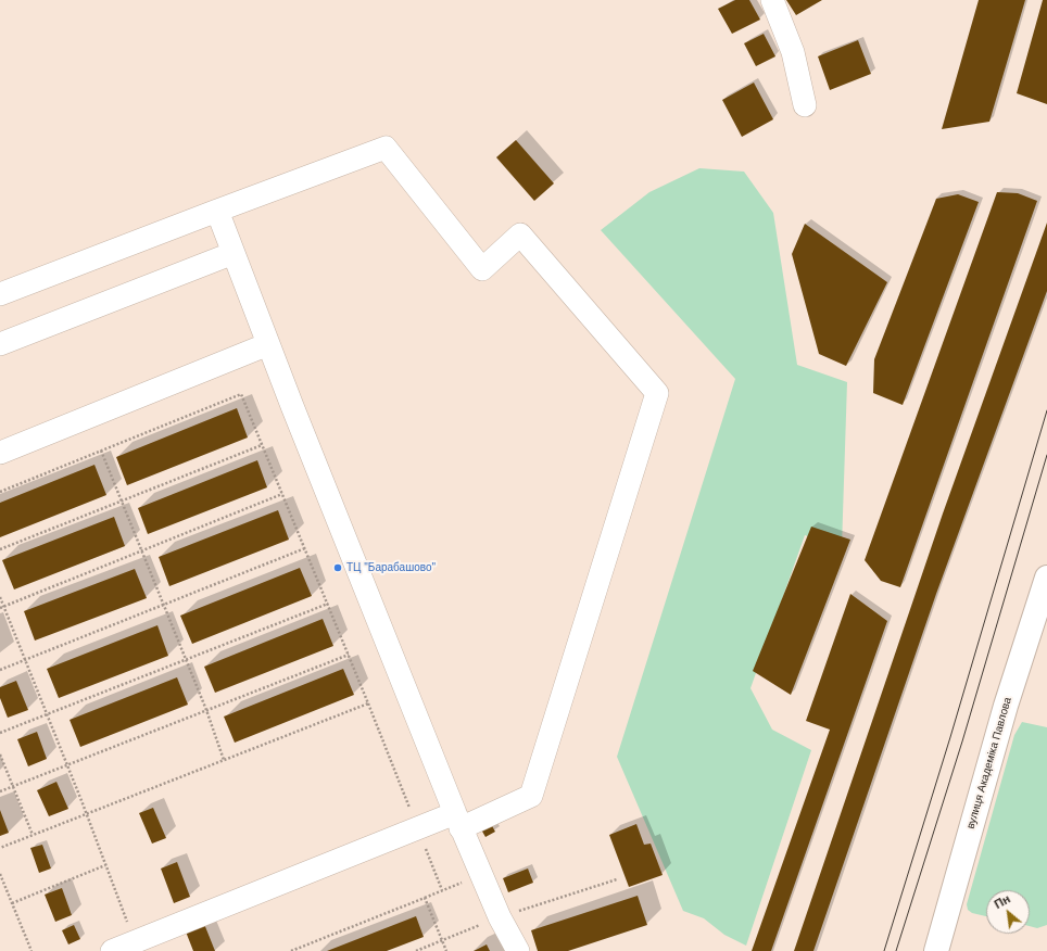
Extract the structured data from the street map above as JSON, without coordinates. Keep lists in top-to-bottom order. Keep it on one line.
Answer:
{"streets":{"main road":["вулиця Академіка Павлова"]},"places":["ТЦ \"Барабашово\""],"north":"top left"}
